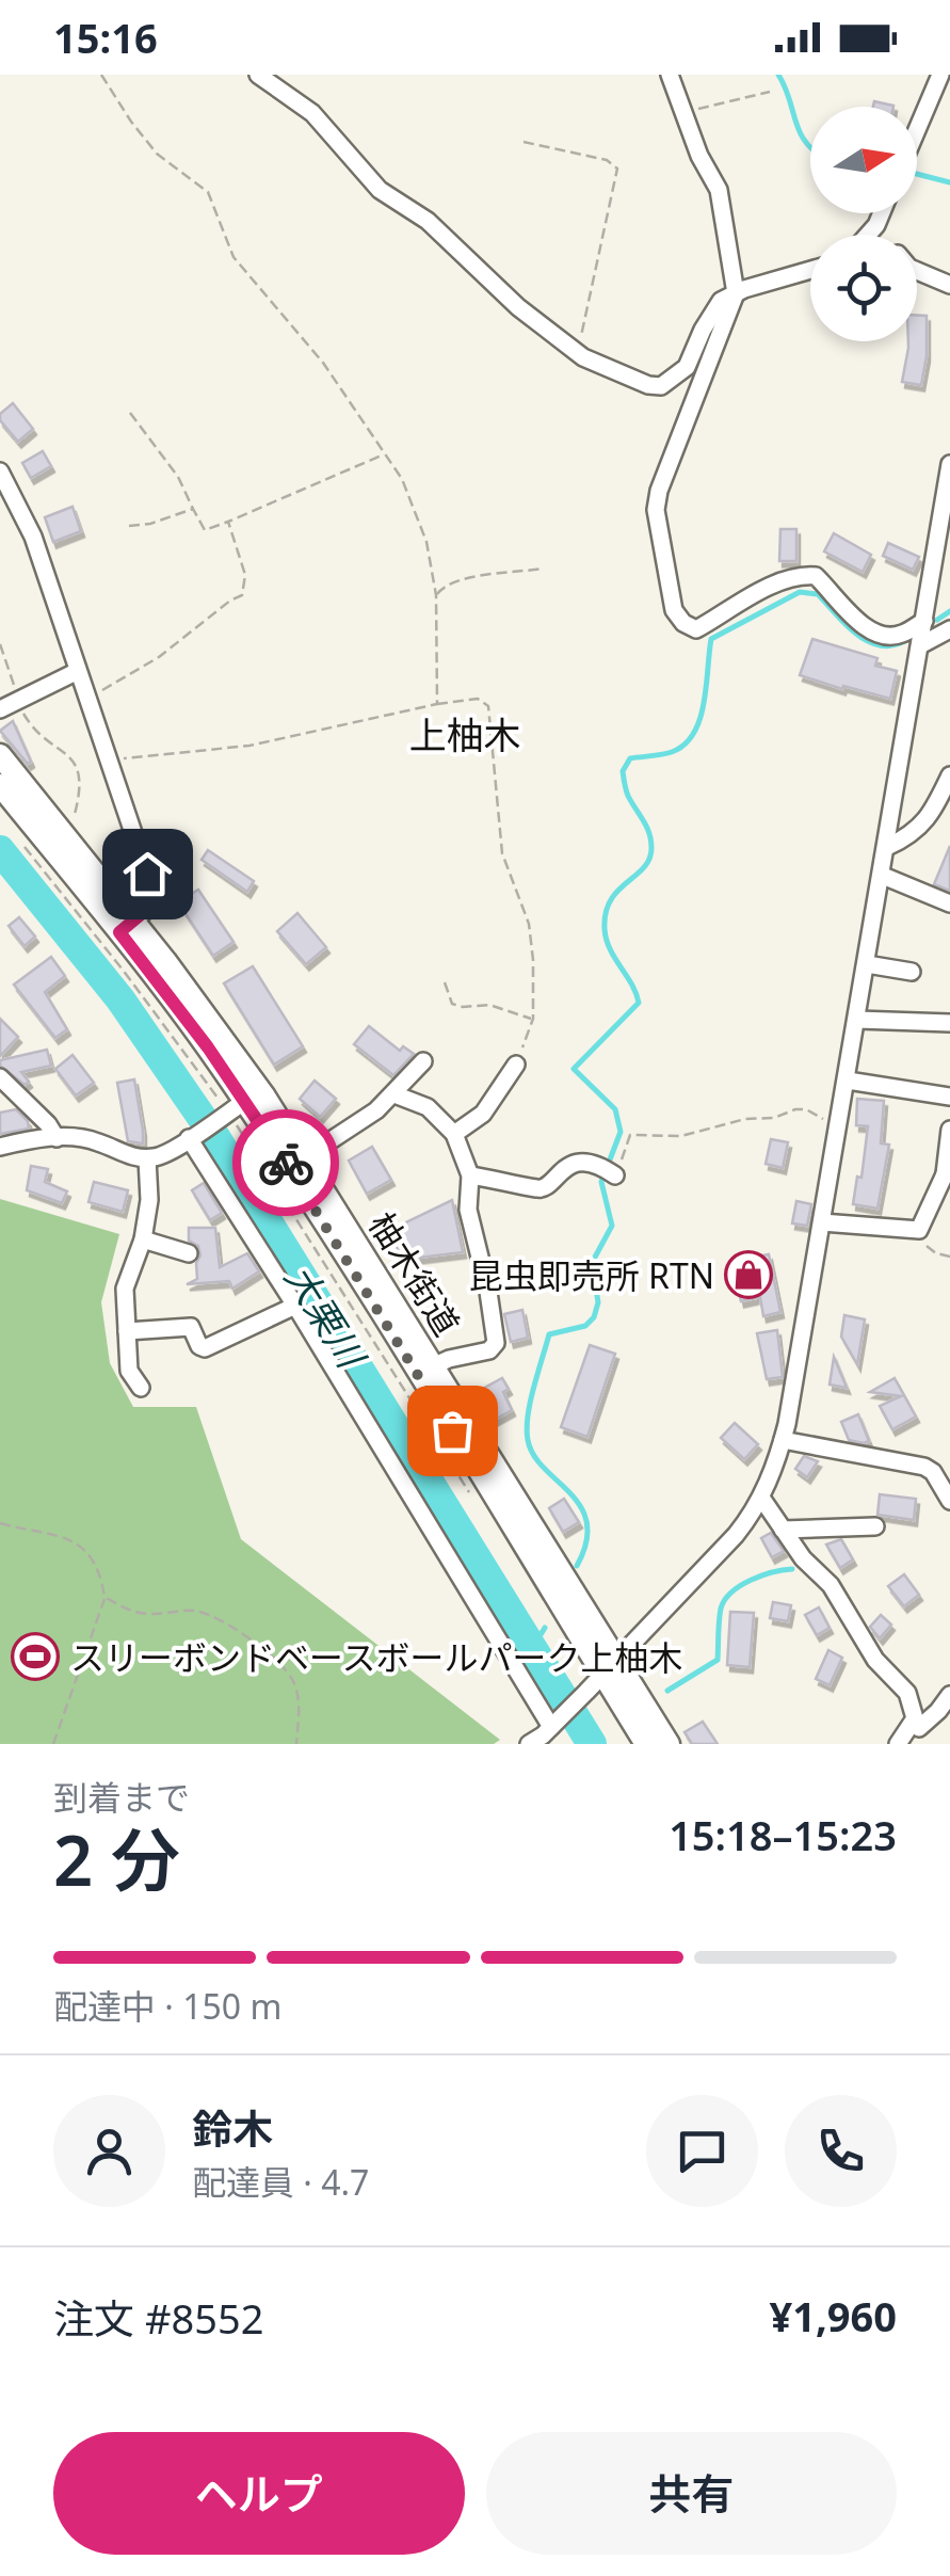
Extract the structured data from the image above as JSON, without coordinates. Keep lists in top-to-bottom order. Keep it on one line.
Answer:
{"streets":{"main road":["柚木街道"]},"districts":["上柚木"],"water":["大栗川"],"places":{"shop":["昆虫即売所 RTN"],"sports":["スリーボンドベースボールパーク上柚木"]},"north":"right","page":{"status":"15:16","heading":["2 分","到着まで","15:18–15:23"],"panel":["鈴木","配達員 · 4.7","注文 #8552","¥1,960"],"bar":"配達中 · 150 m","buttons":["ヘルプ","共有"]}}
